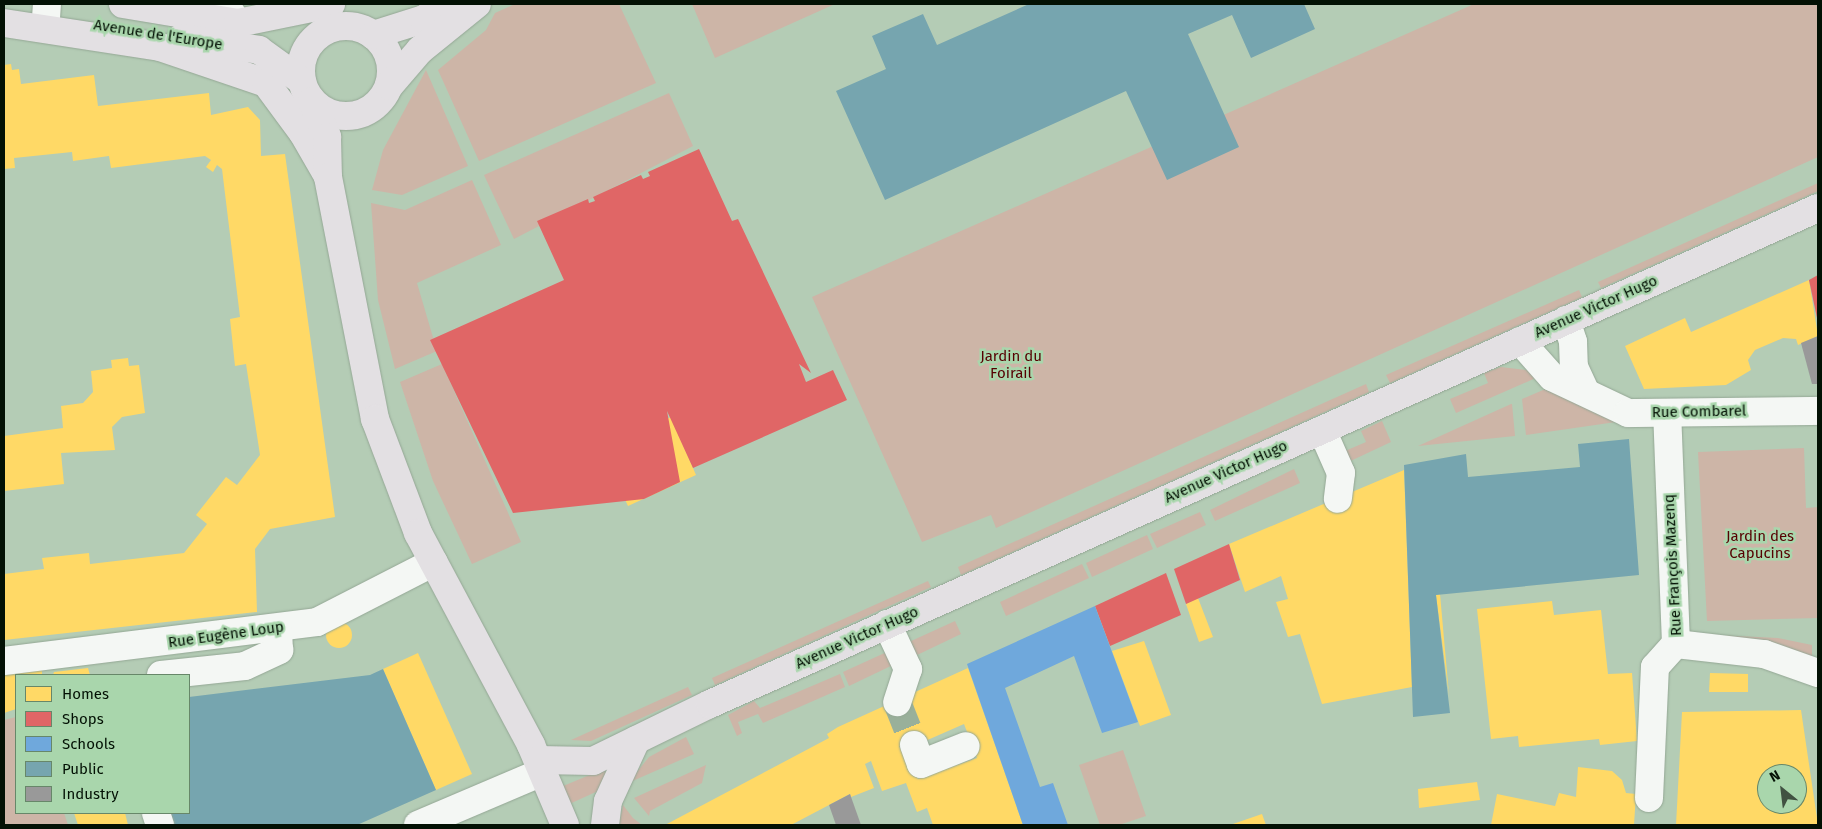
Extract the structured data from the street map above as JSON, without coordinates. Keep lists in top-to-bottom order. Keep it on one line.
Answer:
{"streets":{"main road":["Avenue de l'Europe","Avenue Victor Hugo"],"street":["Rue Combarel","Rue François Mazenq","Rue Eugène Loup"]},"crossings":[["Avenue Victor Hugo","Rue Combarel"],["Rue Combarel","Rue François Mazenq"]],"parks":["Jardin du Foirail","Jardin des Capucins"],"legend":["Homes","Shops","Schools","Public","Industry"],"north":"top left"}
